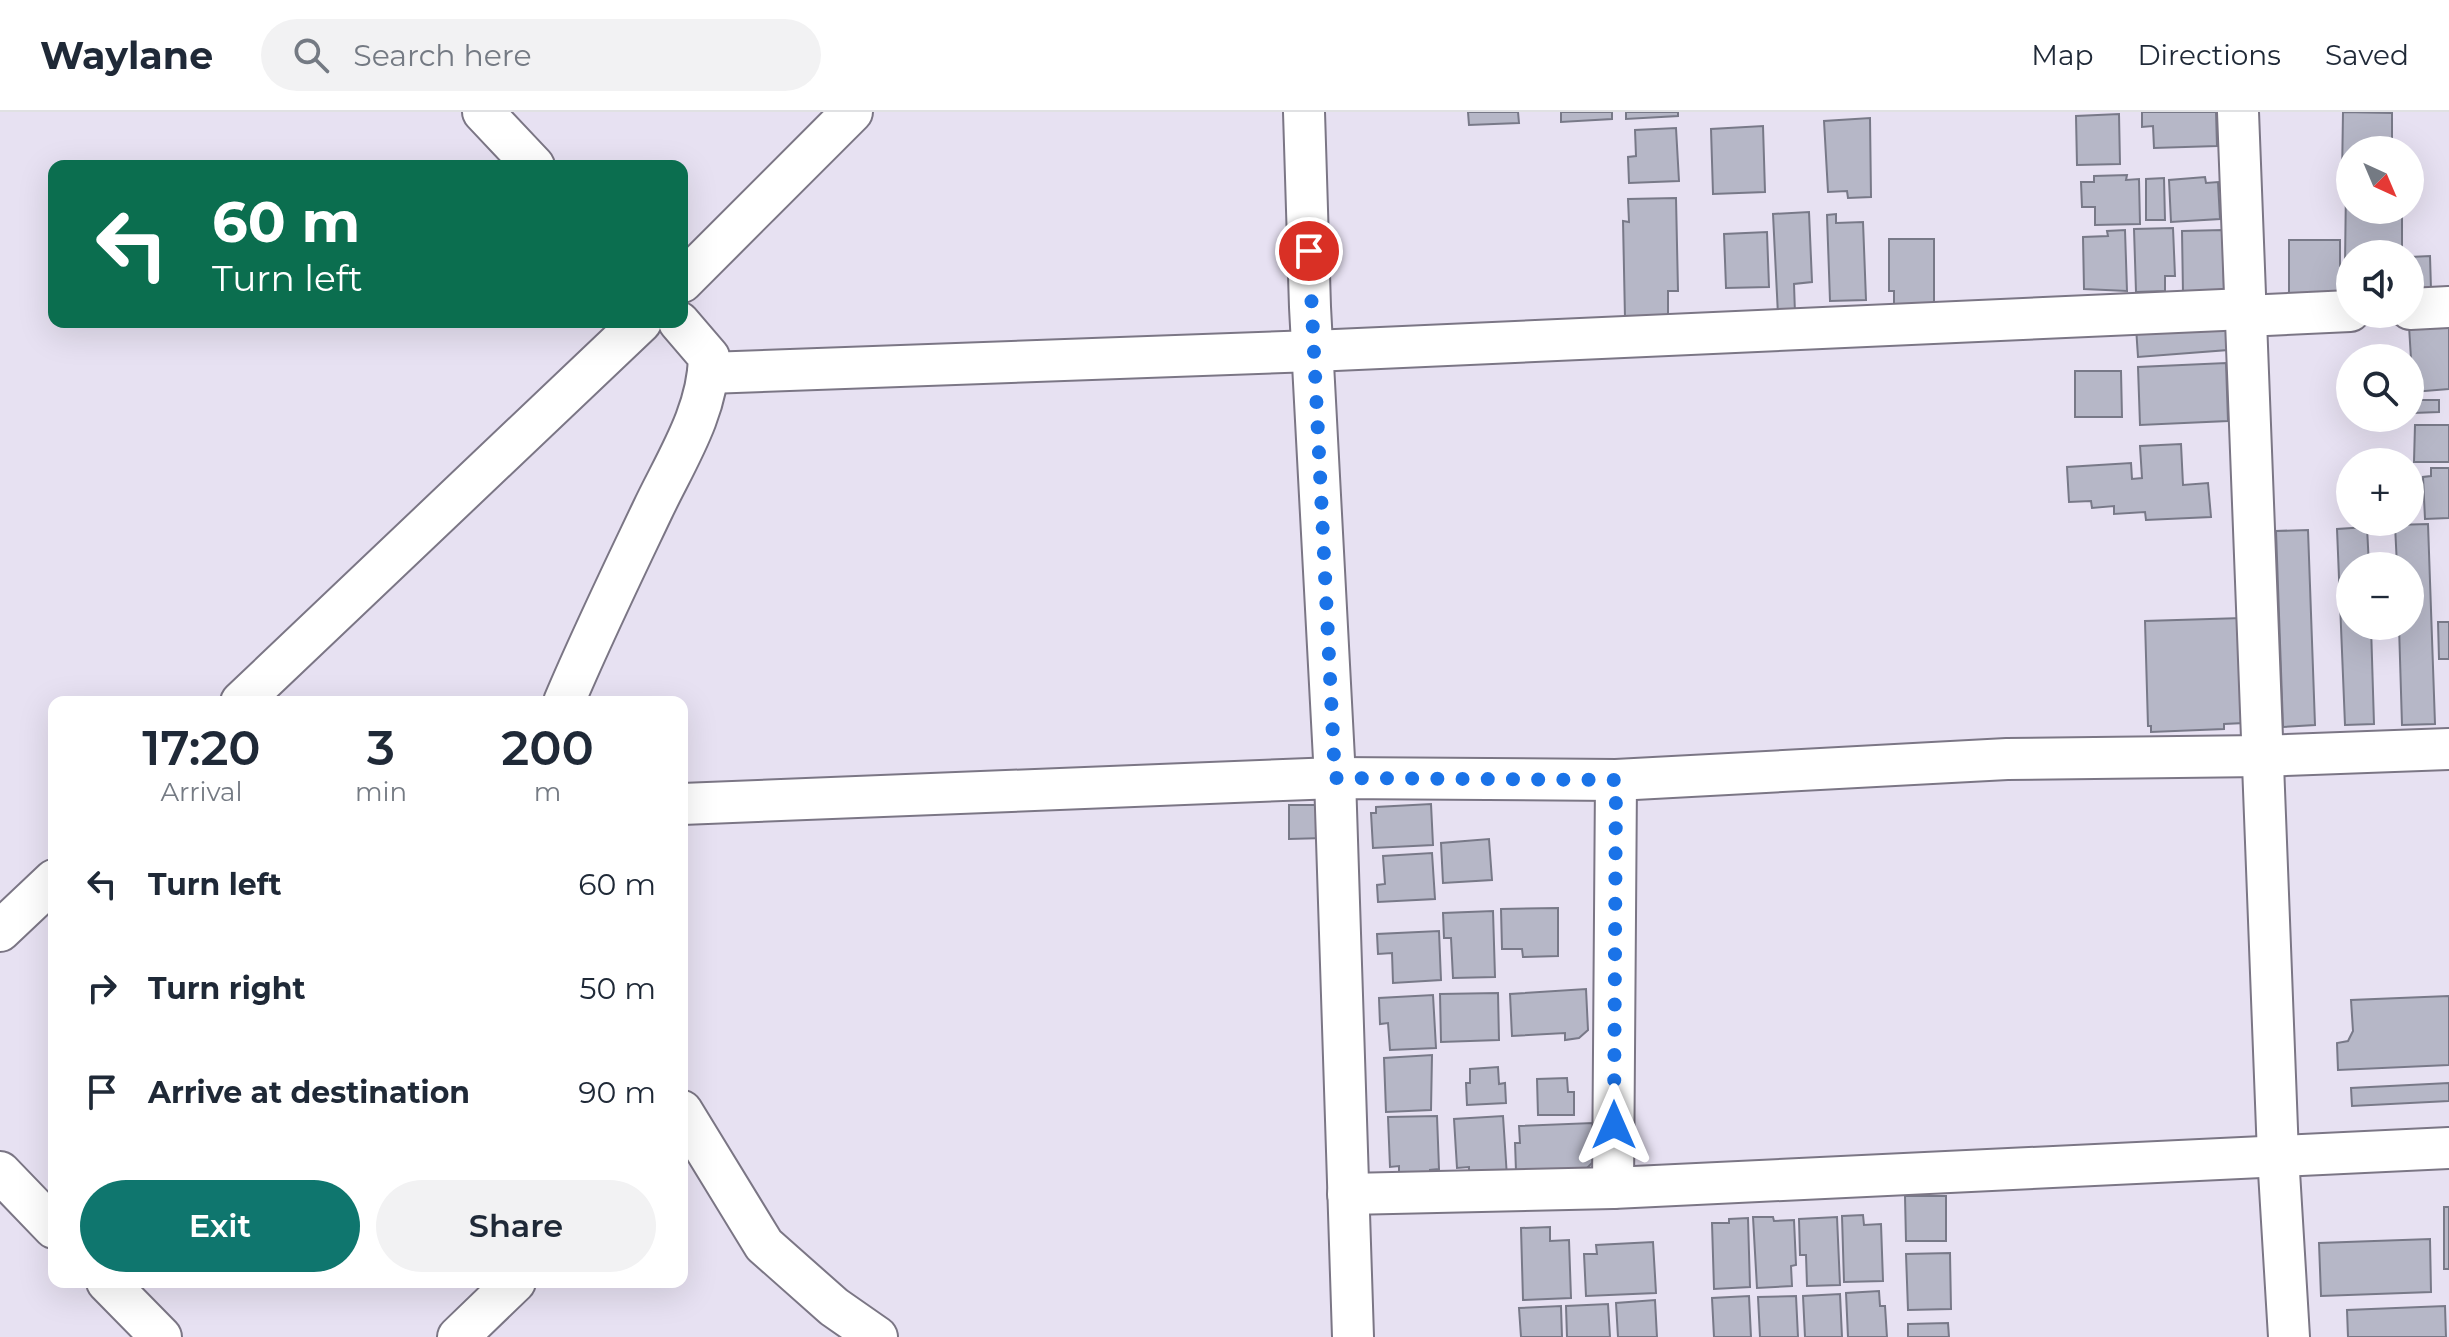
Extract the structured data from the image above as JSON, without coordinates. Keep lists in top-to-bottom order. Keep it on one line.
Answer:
{"north":"bottom right","page":{"header":"Waylane","search":"Search here","nav":["Map","Directions","Saved"],"map_buttons":["+","−"],"turn":["60 m","Turn left"],"eta":["17:20","Arrival","3","min","200","m"],"list":[{"name":"Turn left","value":"60 m"},{"name":"Turn right","value":"50 m"},{"name":"Arrive at destination","value":"90 m"}],"buttons":["Exit","Share"]}}
